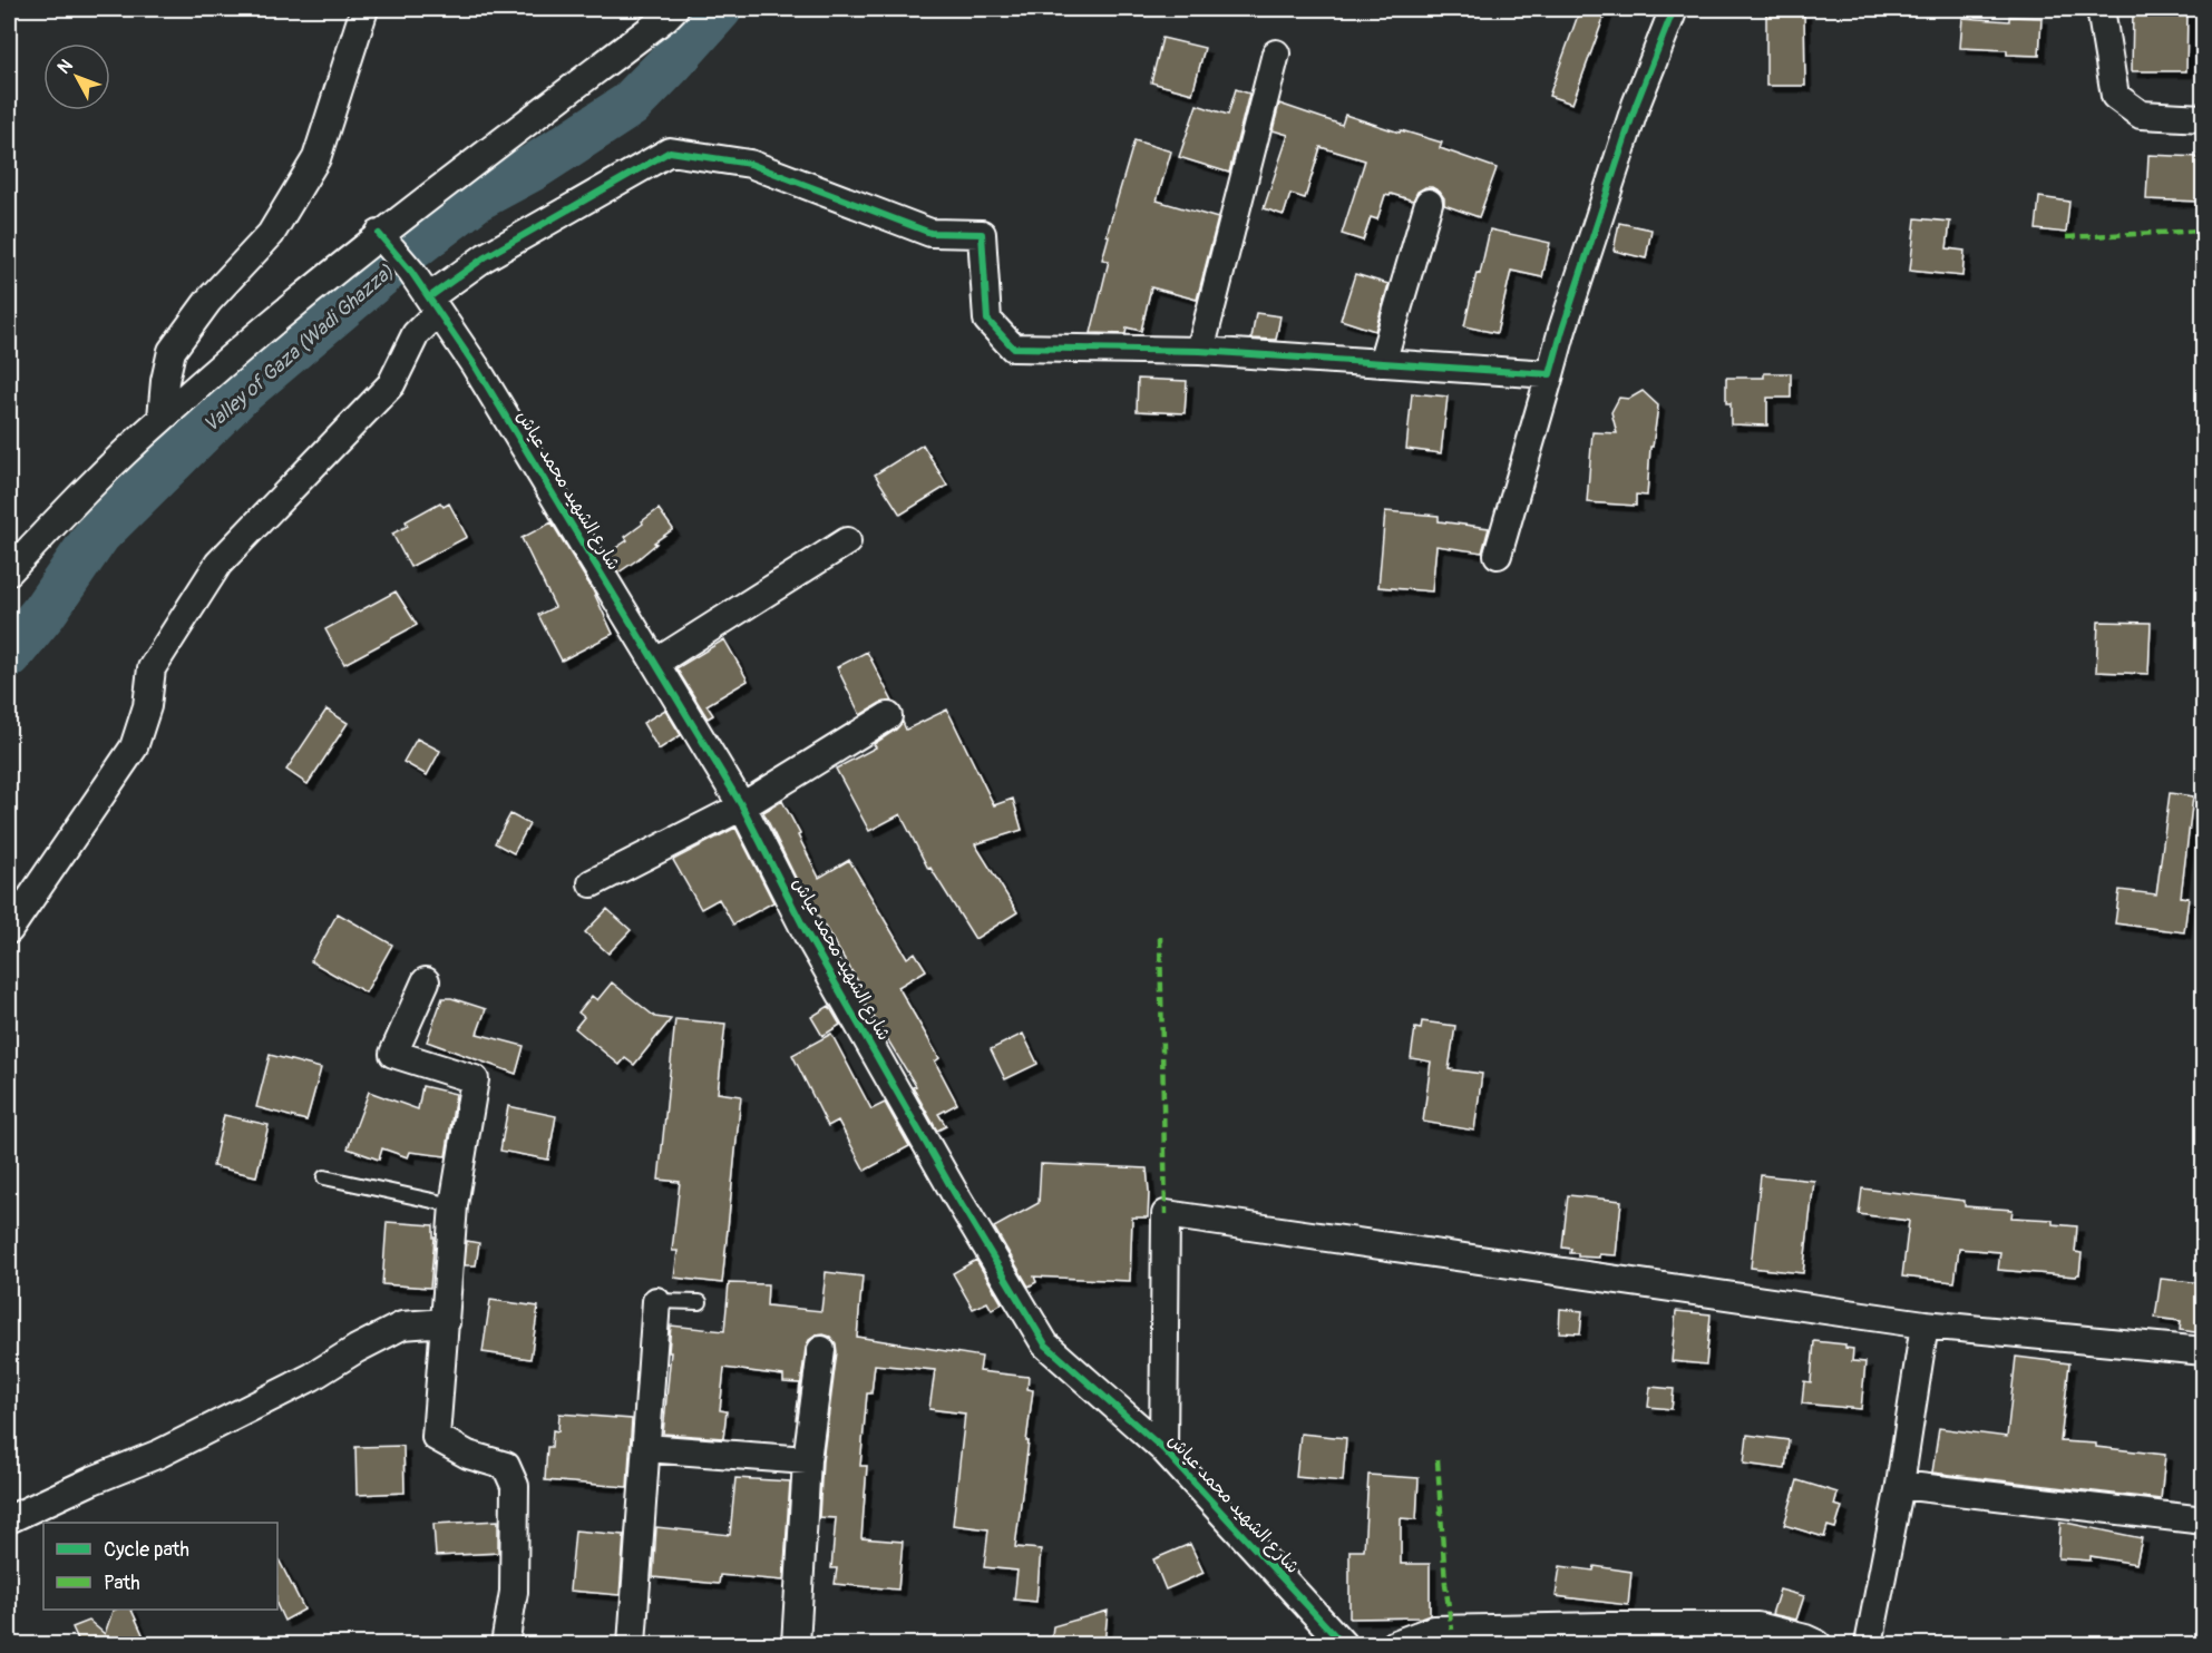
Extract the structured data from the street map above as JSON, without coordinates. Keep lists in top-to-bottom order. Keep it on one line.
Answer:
{"streets":{"street":["شارع الشهيد محمد عياش"]},"water":["Valley of Gaza (Wadi Ghazza)"],"legend":["Cycle path","Path"],"north":"top left"}
